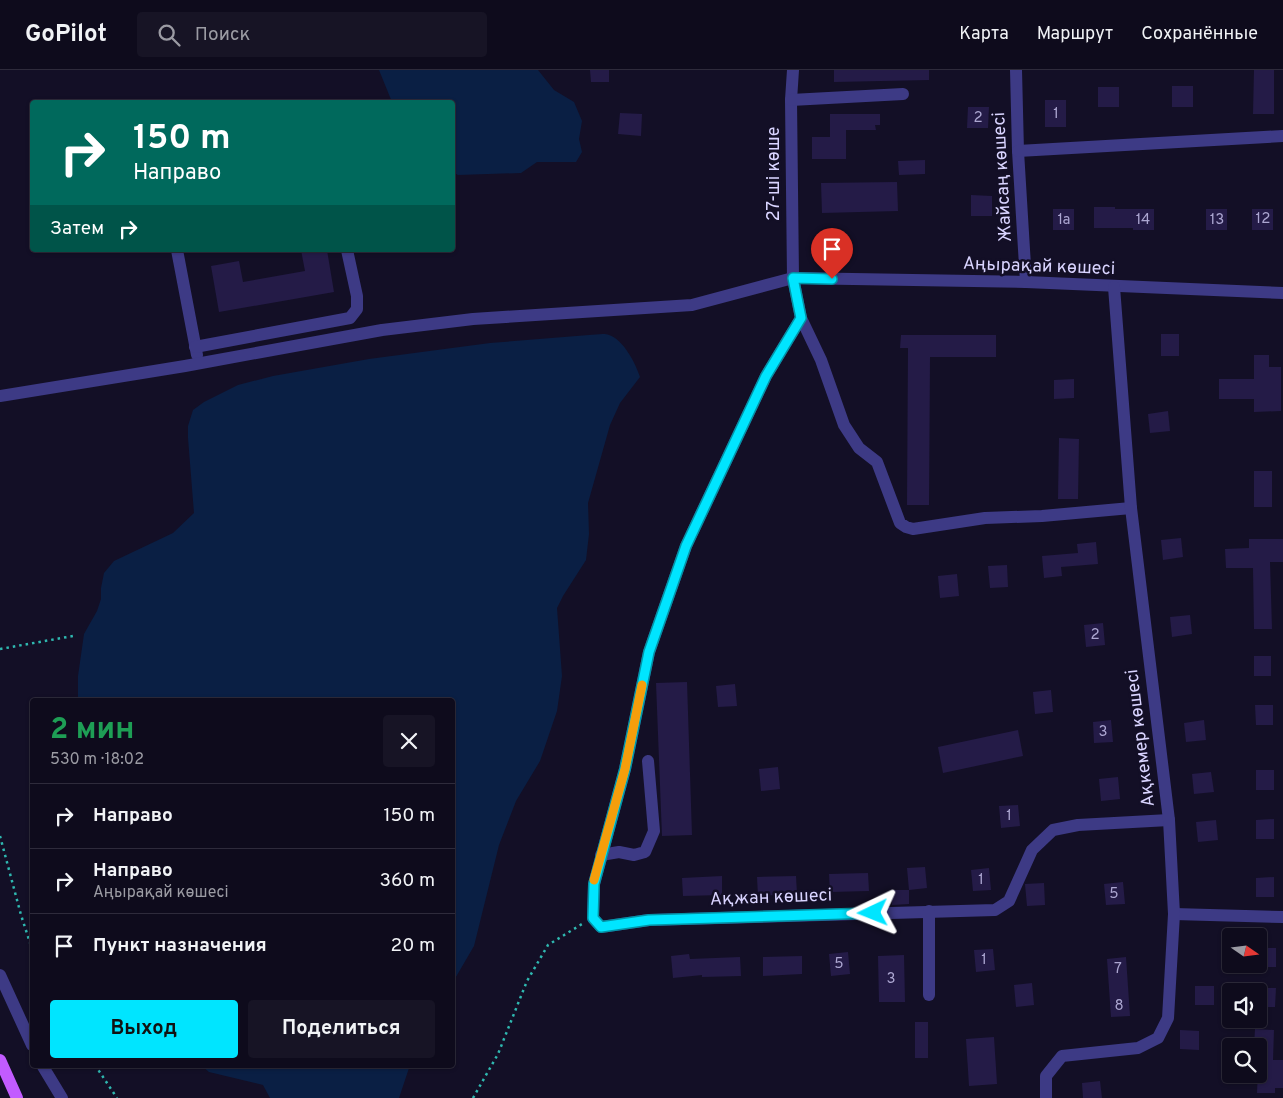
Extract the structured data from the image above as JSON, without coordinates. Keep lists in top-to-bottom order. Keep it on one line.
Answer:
{"streets":{"street":["27-ші көше","Жайсаң көшесі","Аңырақай көшесі","Ақкемер көшесі","Ақжан көшесі"]},"crossings":[["27-ші көше","Аңырақай көшесі"],["27-ші көше","Ақкемер көшесі"],["Жайсаң көшесі","Аңырақай көшесі"],["Аңырақай көшесі","Ақкемер көшесі"],["Ақкемер көшесі","Ақжан көшесі"]],"house_numbers":["1","2","12","1а","14","13","2","3","1","1","5","1","5","7","3","8"],"north":"right","page":{"header":"GoPilot","search":"Поиск","nav":["Карта","Маршрут","Сохранённые"],"turn":["150 m","Направо"],"then":"Затем","heading":["2 мин","530 m · 18:02"],"list":[{"name":"Направо","value":"150 m"},{"name":"Направо","note":"Аңырақай көшесі","value":"360 m"},{"name":"Пункт назначения","value":"20 m"}],"buttons":["Выход","Поделиться"]}}
